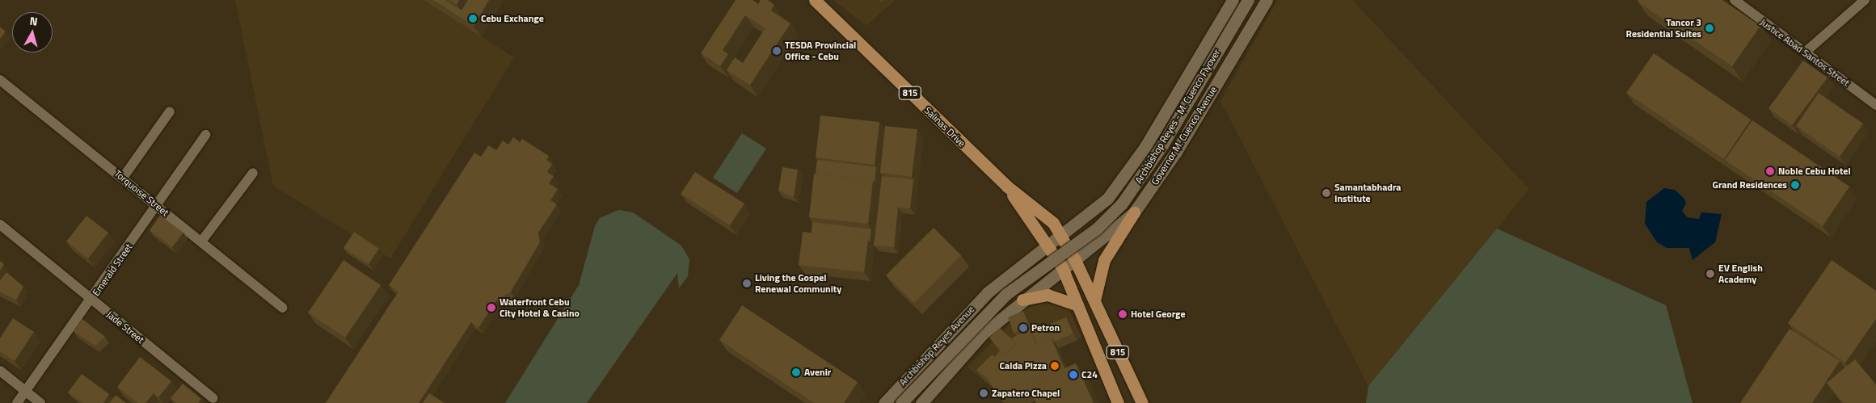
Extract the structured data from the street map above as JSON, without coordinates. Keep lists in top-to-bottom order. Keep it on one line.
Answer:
{"streets":{"main road":["815","Archbishop Reyes - M. Cuenco Flyover","Salinas Drive","Governor M. Cuenco Avenue","Archbishop Reyes Avenue"],"street":["Justice Abad Santos Street","Torquoise Street","Emerald Street","Jade Street"]},"crossings":[["815","Salinas Drive"],["815","Governor M. Cuenco Avenue"],["815","Archbishop Reyes Avenue"],["Salinas Drive","Archbishop Reyes Avenue"],["Torquoise Street","Emerald Street"],["Emerald Street","Jade Street"]],"places":["Cebu Exchange","Tancor 3 Residential Suites","TESDA Provincial Office - Cebu","Noble Cebu Hotel","Grand Residences","Samantabhadra Institute","EV English Academy","Living the Gospel Renewal Community","Waterfront Cebu City Hotel & Casino","Hotel George","Petron","Calda Pizza","Avenir","C24","Zapatero Chapel"],"north":"top"}
